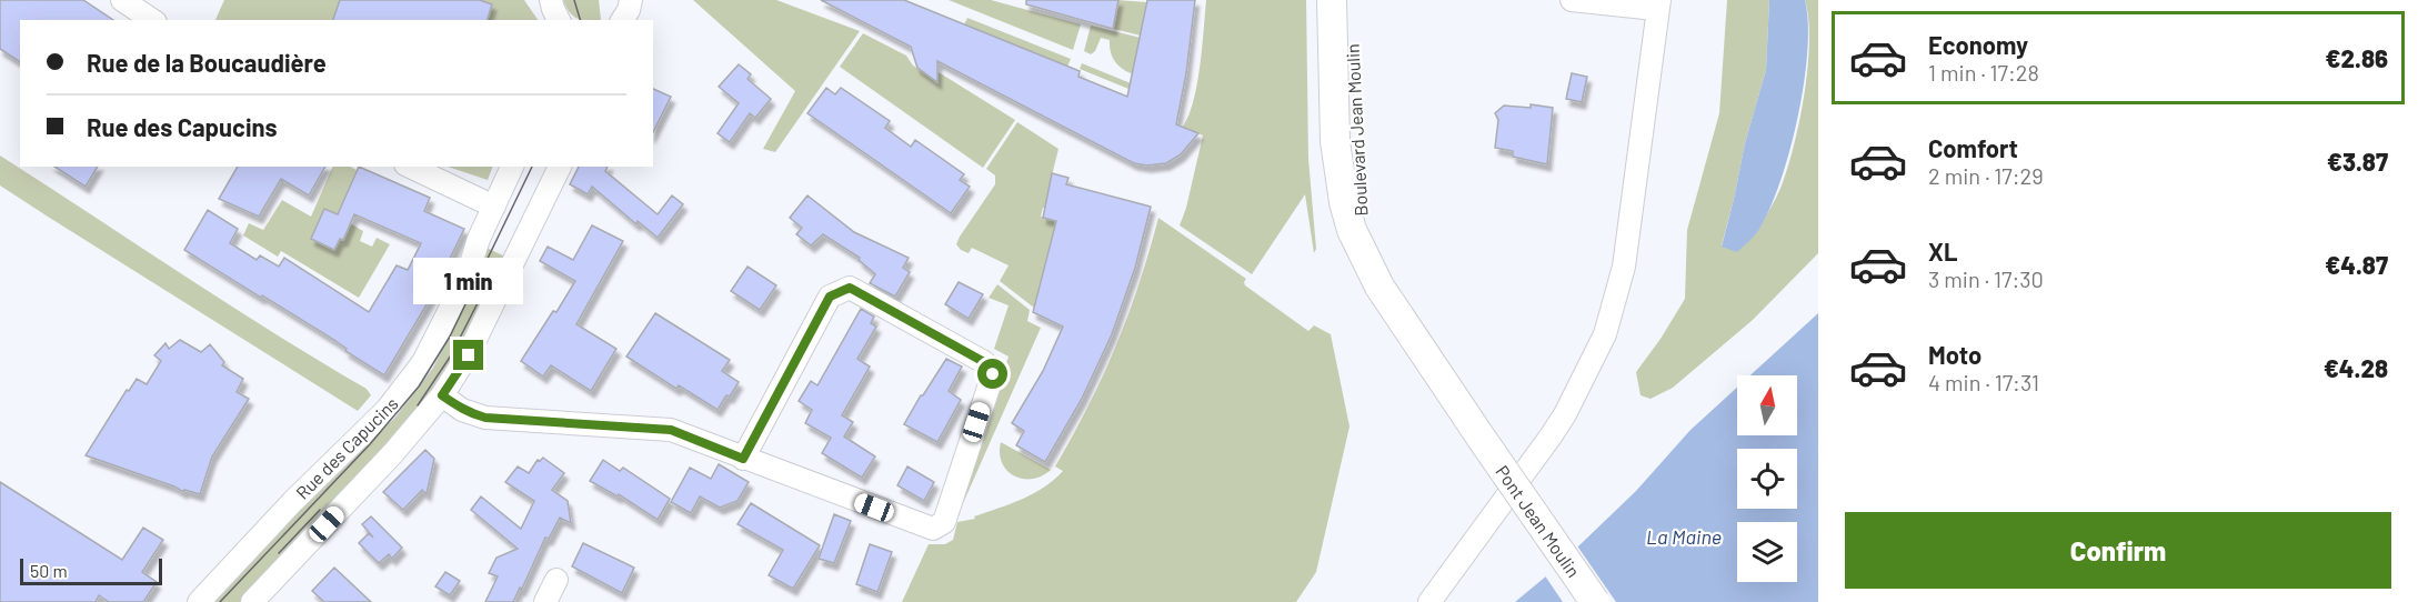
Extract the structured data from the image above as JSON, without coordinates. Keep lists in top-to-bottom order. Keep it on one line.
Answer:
{"streets":{"main road":["Boulevard Jean Moulin","Pont Jean Moulin"],"street":["Rue des Capucins"]},"crossings":[["Boulevard Jean Moulin","Pont Jean Moulin"]],"water":["La Maine"],"scale_bar":"50 m","north":"top","page":{"list":[{"name":"Economy","note":"1 min · 17:28","value":"€2.86"},{"name":"Comfort","note":"2 min · 17:29","value":"€3.87"},{"name":"XL","note":"3 min · 17:30","value":"€4.87"},{"name":"Moto","note":"4 min · 17:31","value":"€4.28"}],"banner":["Rue de la Boucaudière","Rue des Capucins"],"bubble":"1 min","buttons":"Confirm","scale":"50 m"}}
